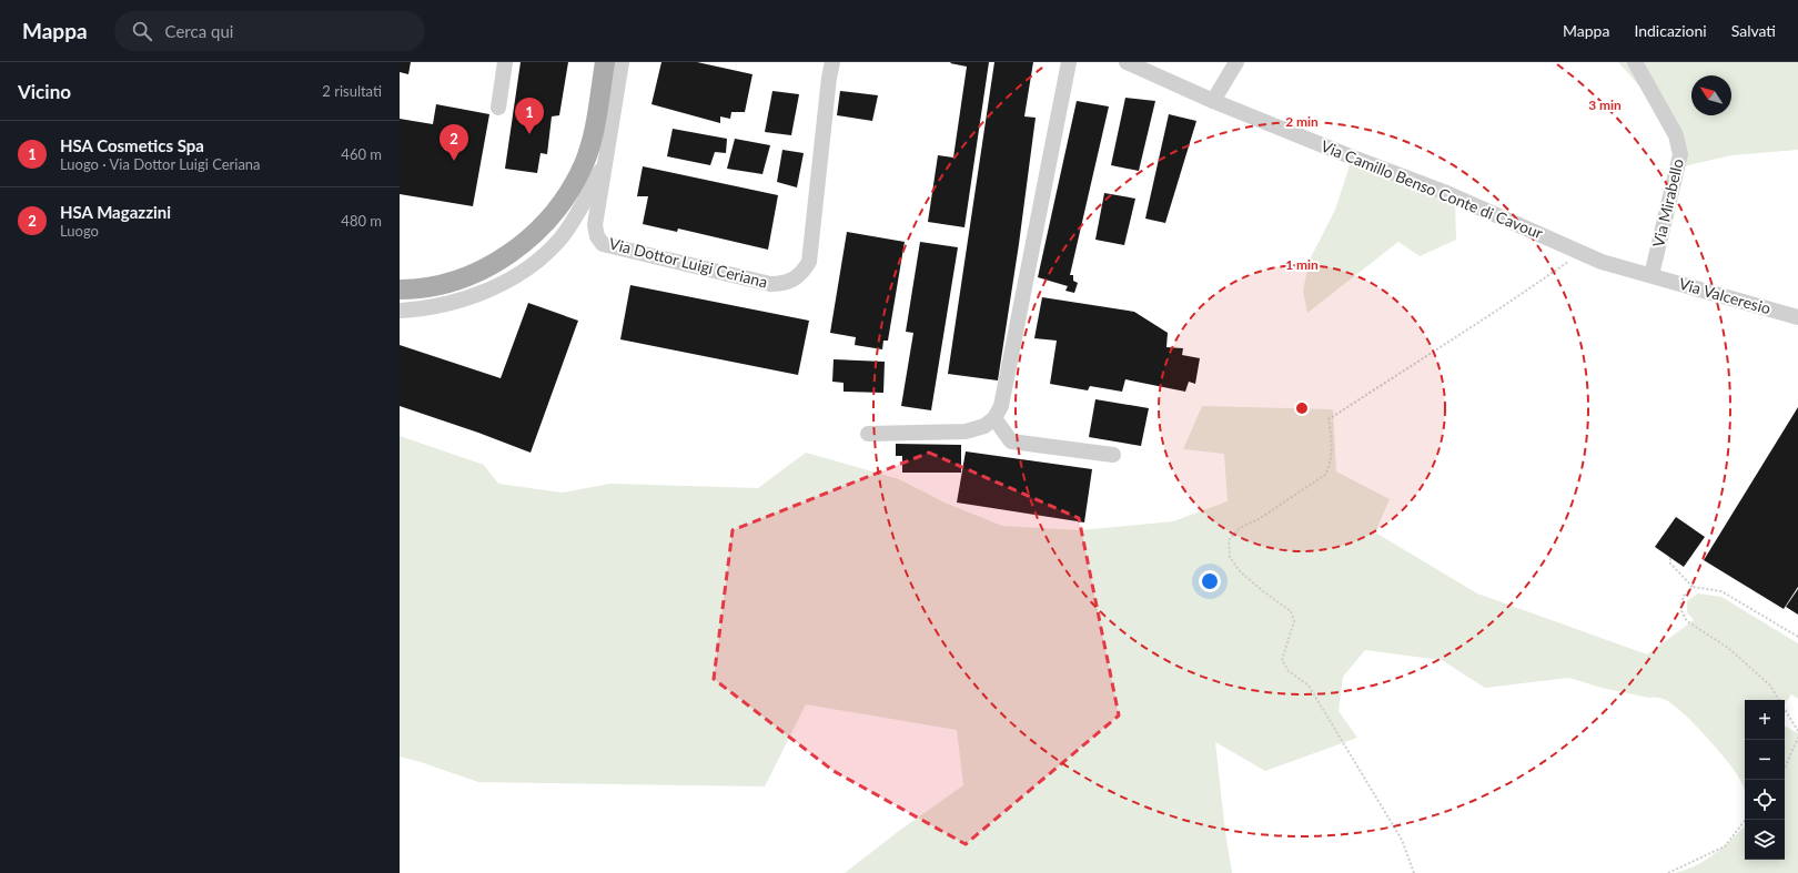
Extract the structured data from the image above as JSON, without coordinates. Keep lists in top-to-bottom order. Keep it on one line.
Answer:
{"streets":{"street":["Via Camillo Benso Conte di Cavour","Via Mirabello","Via Dottor Luigi Ceriana","Via Valceresio"]},"crossings":[["Via Camillo Benso Conte di Cavour","Via Mirabello"],["Via Camillo Benso Conte di Cavour","Via Valceresio"],["Via Mirabello","Via Valceresio"]],"north":"top left","page":{"header":"Mappa","search":"Cerca qui","nav":["Mappa","Indicazioni","Salvati"],"heading":["Vicino","2 risultati"],"pins":["1","2"],"list":[{"mark":"1","name":"HSA Cosmetics Spa","note":"Luogo · Via Dottor Luigi Ceriana","value":"460 m"},{"mark":"2","name":"HSA Magazzini","note":"Luogo","value":"480 m"}],"map_buttons":["+","−"]},"rings":["3 min","2 min","1 min"]}
